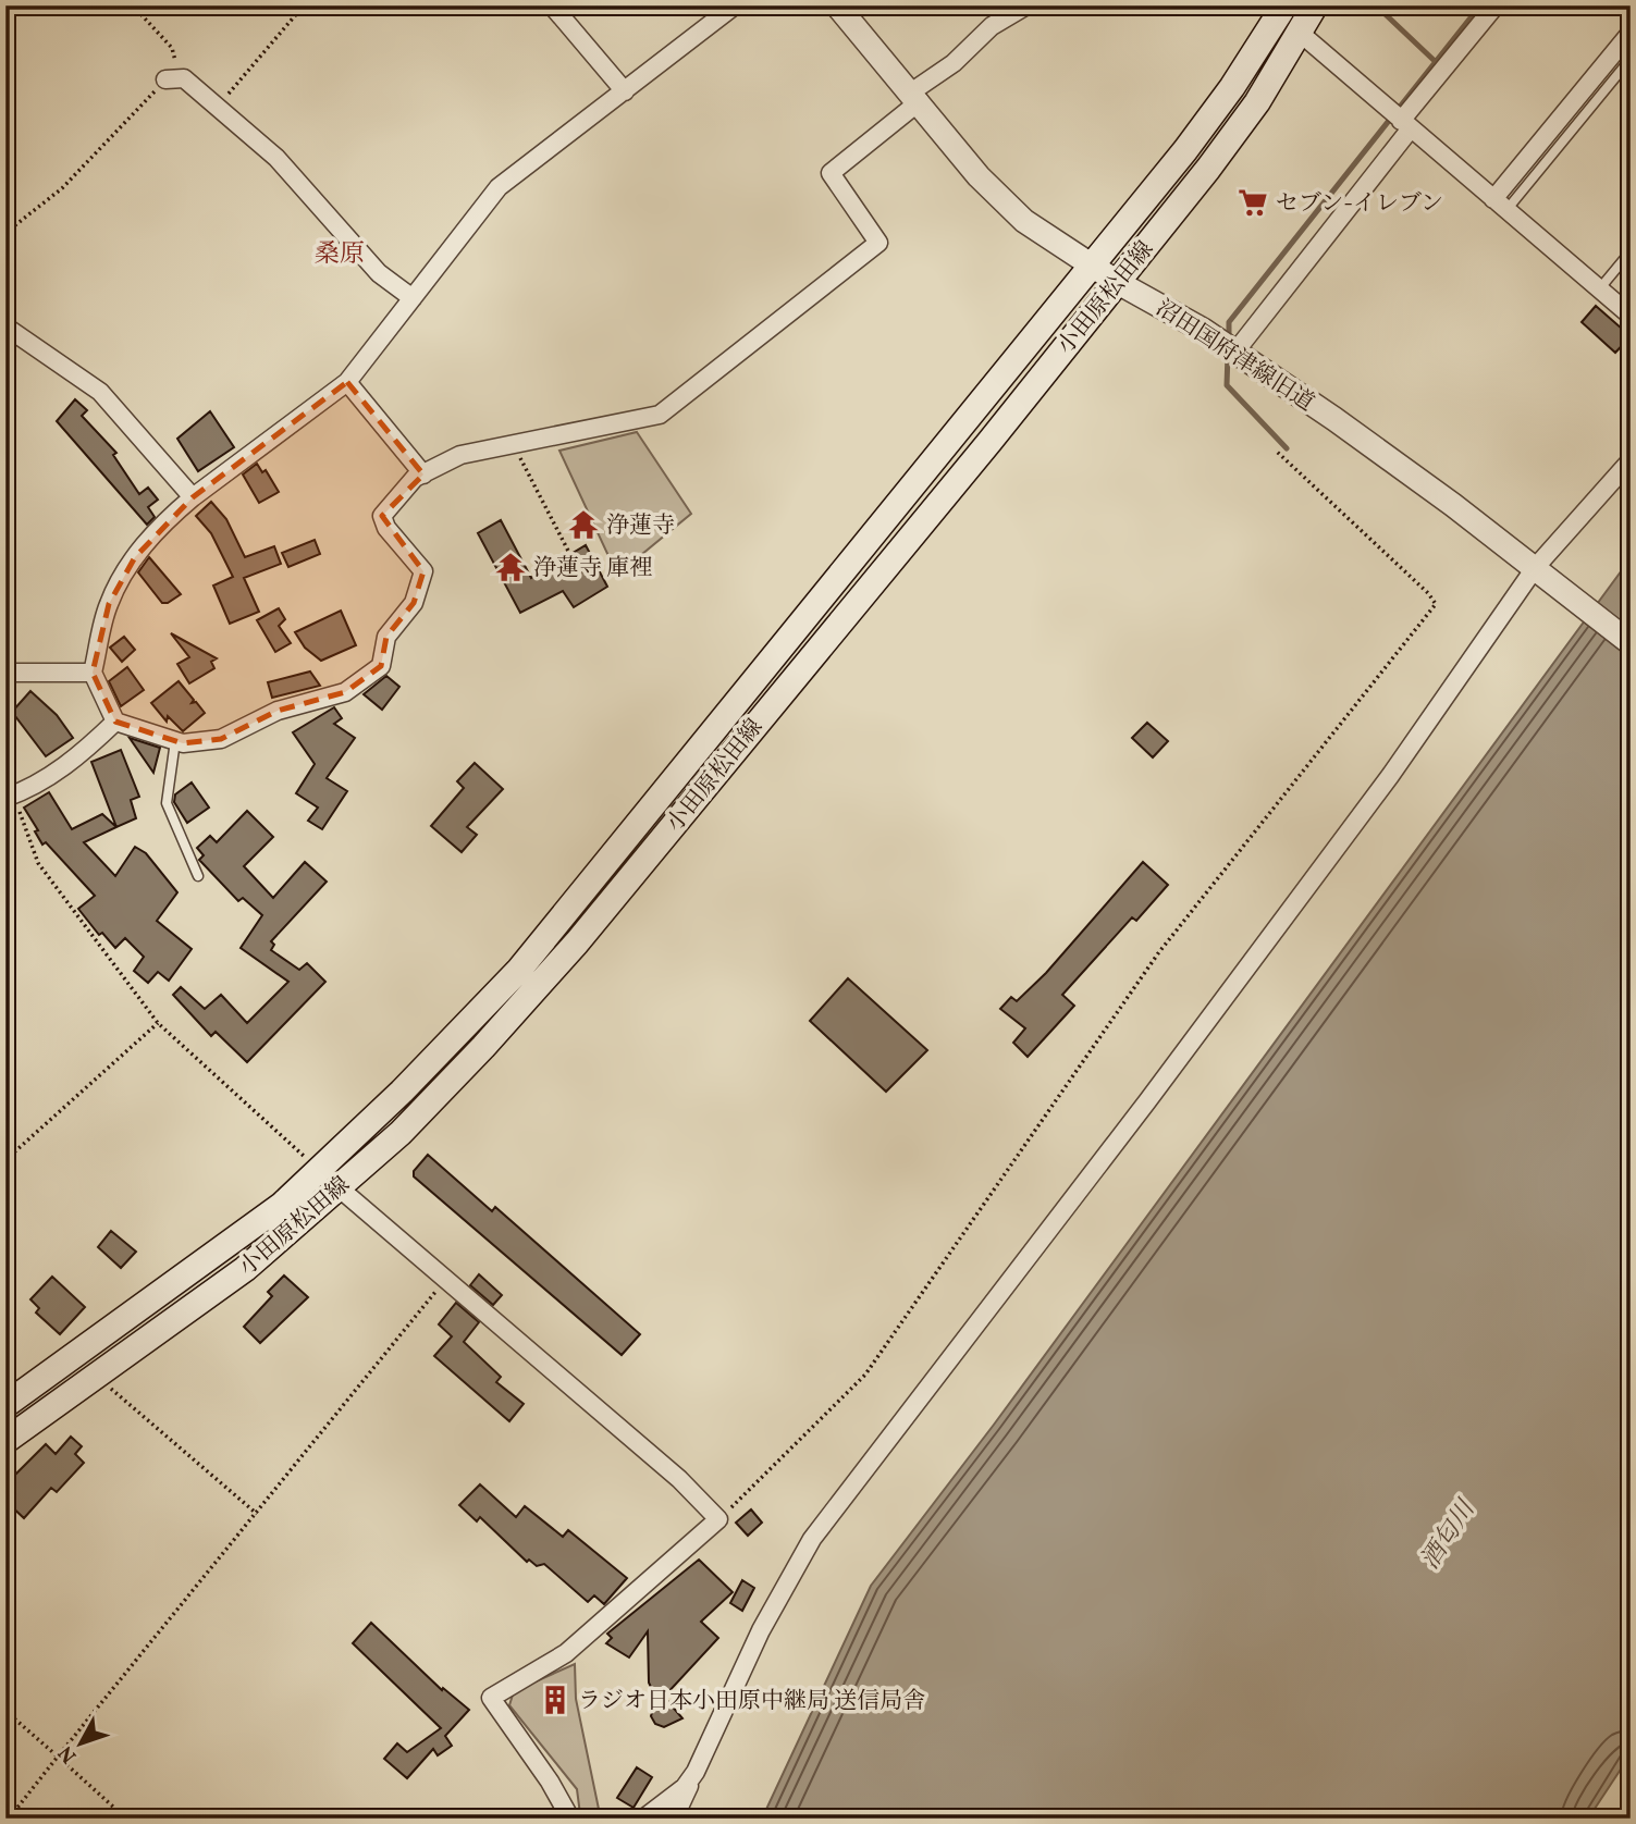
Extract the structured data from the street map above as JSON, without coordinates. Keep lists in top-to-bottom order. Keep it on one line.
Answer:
{"streets":{"main road":["小田原松田線"],"street":["沼田国府津線旧道"]},"crossings":[["小田原松田線","沼田国府津線旧道"]],"districts":["桑原"],"water":["酒匂川"],"places":{"supermarket":["セブン-イレブン"],"temple":["浄蓮寺","浄蓮寺 庫裡"],"building":["ラジオ日本小田原中継局 送信局舎"]},"north":"bottom left"}
